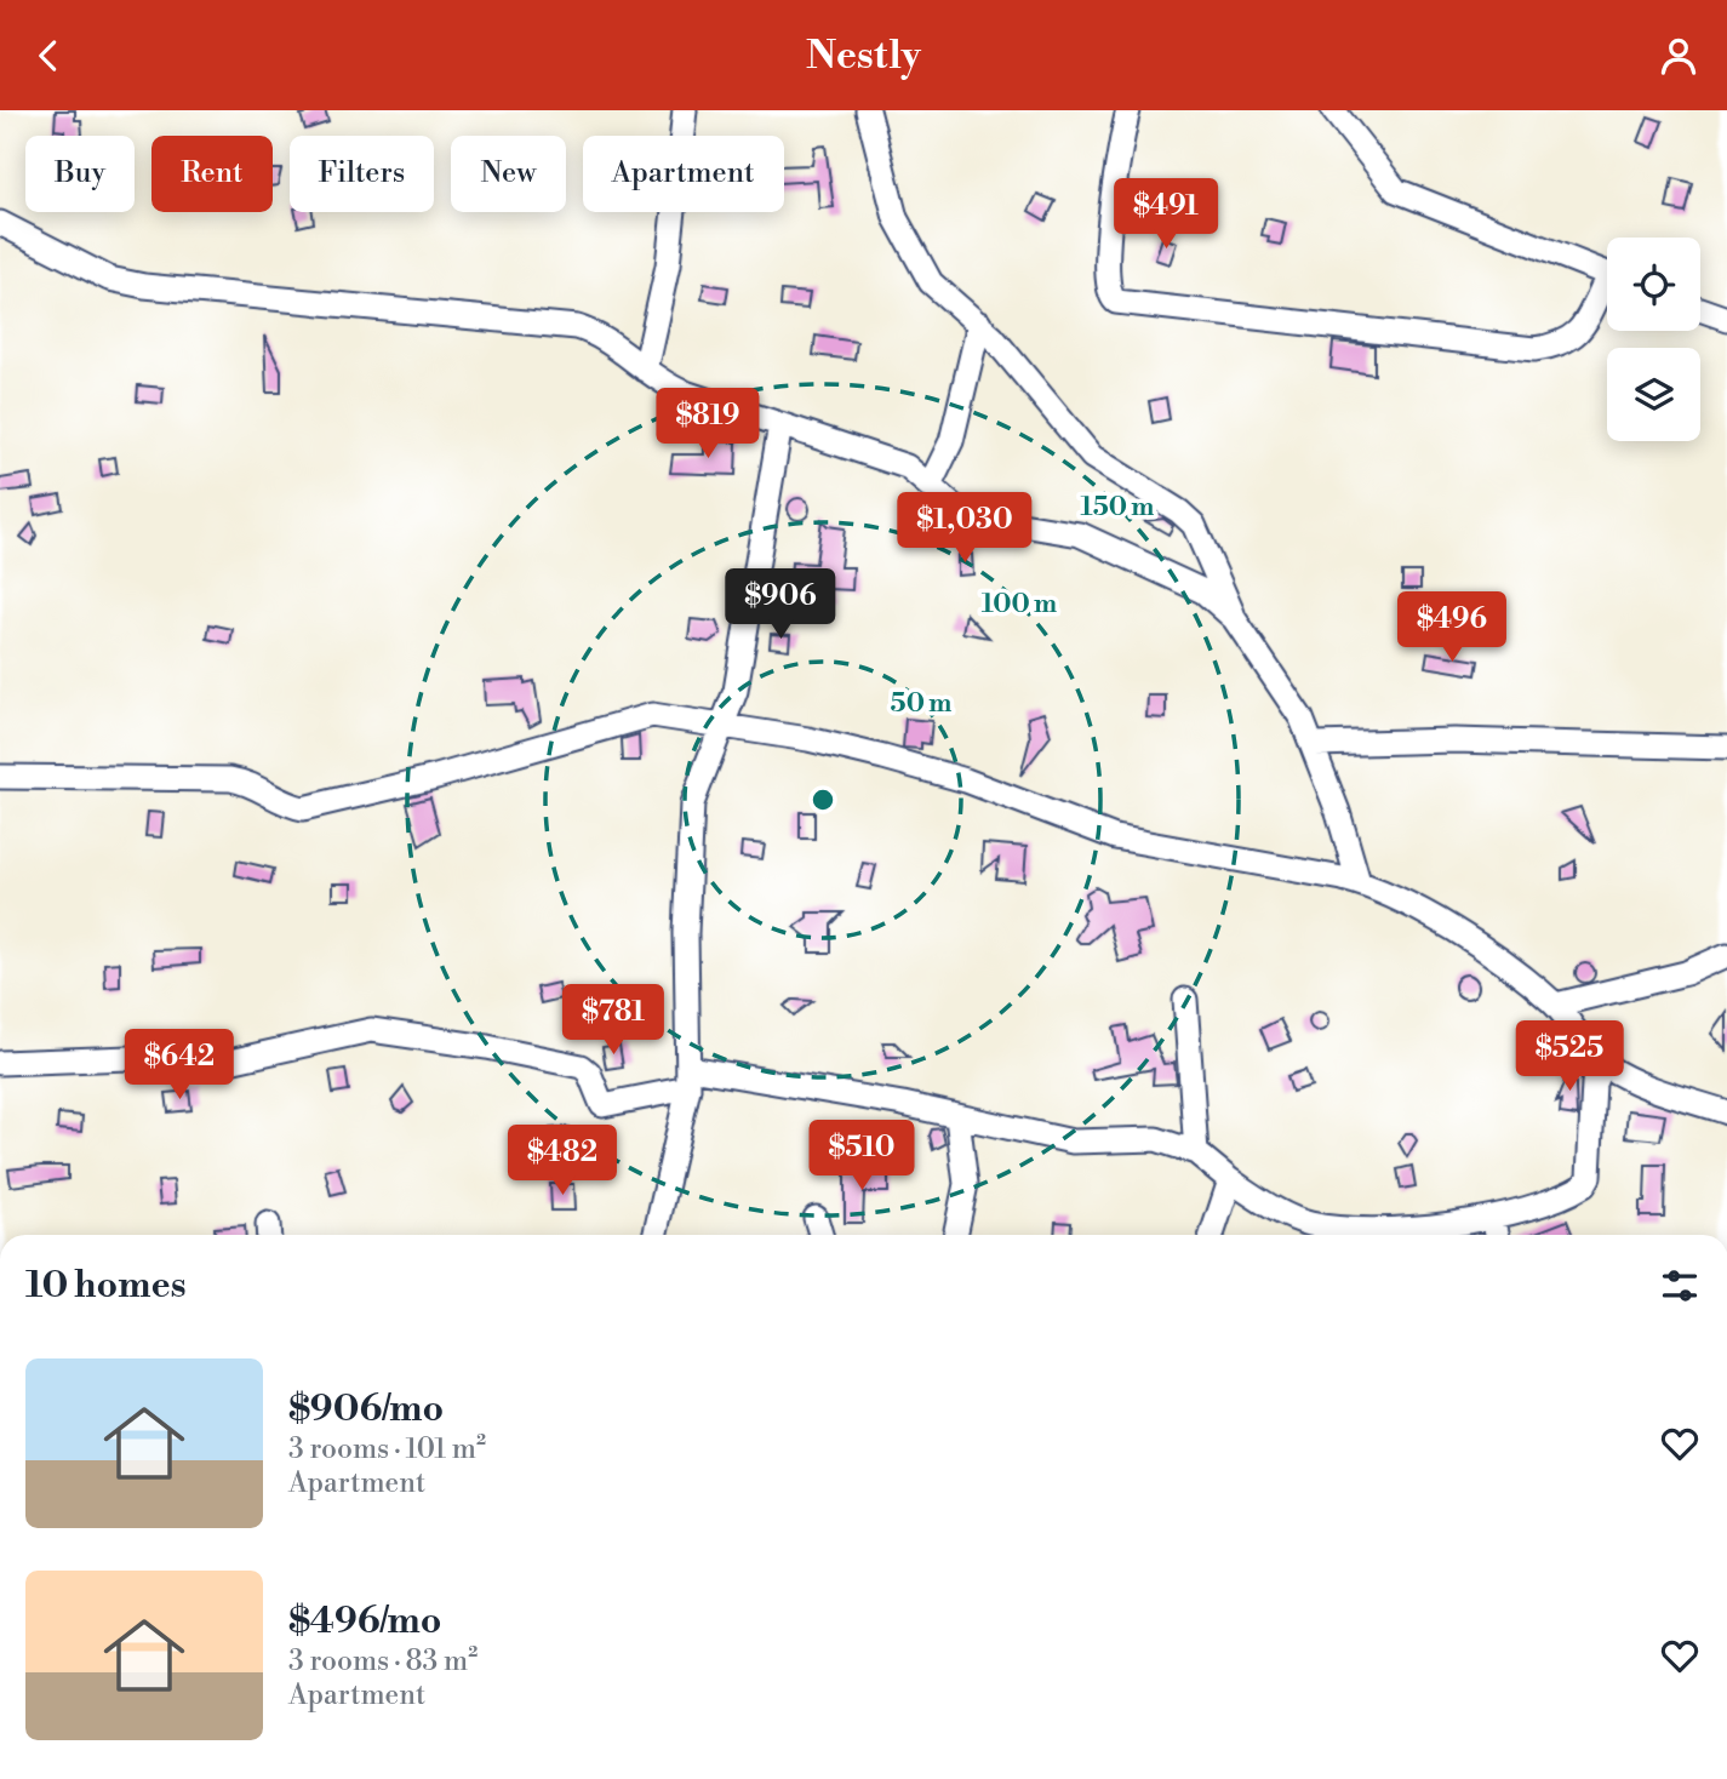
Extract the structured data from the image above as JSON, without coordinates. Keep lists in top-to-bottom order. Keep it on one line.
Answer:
{"page":{"header":"Nestly","chip":["Buy","Rent","Filters","New","Apartment"],"price":["$491","$819","$1,030","$906","$496","$781","$525","$642","$510","$482"],"heading":"10 homes","list":[{"name":"$906/mo","note":"3 rooms · 101 m² · Apartment"},{"name":"$496/mo","note":"3 rooms · 83 m² · Apartment"}]},"rings":["150 m","100 m","50 m"]}
